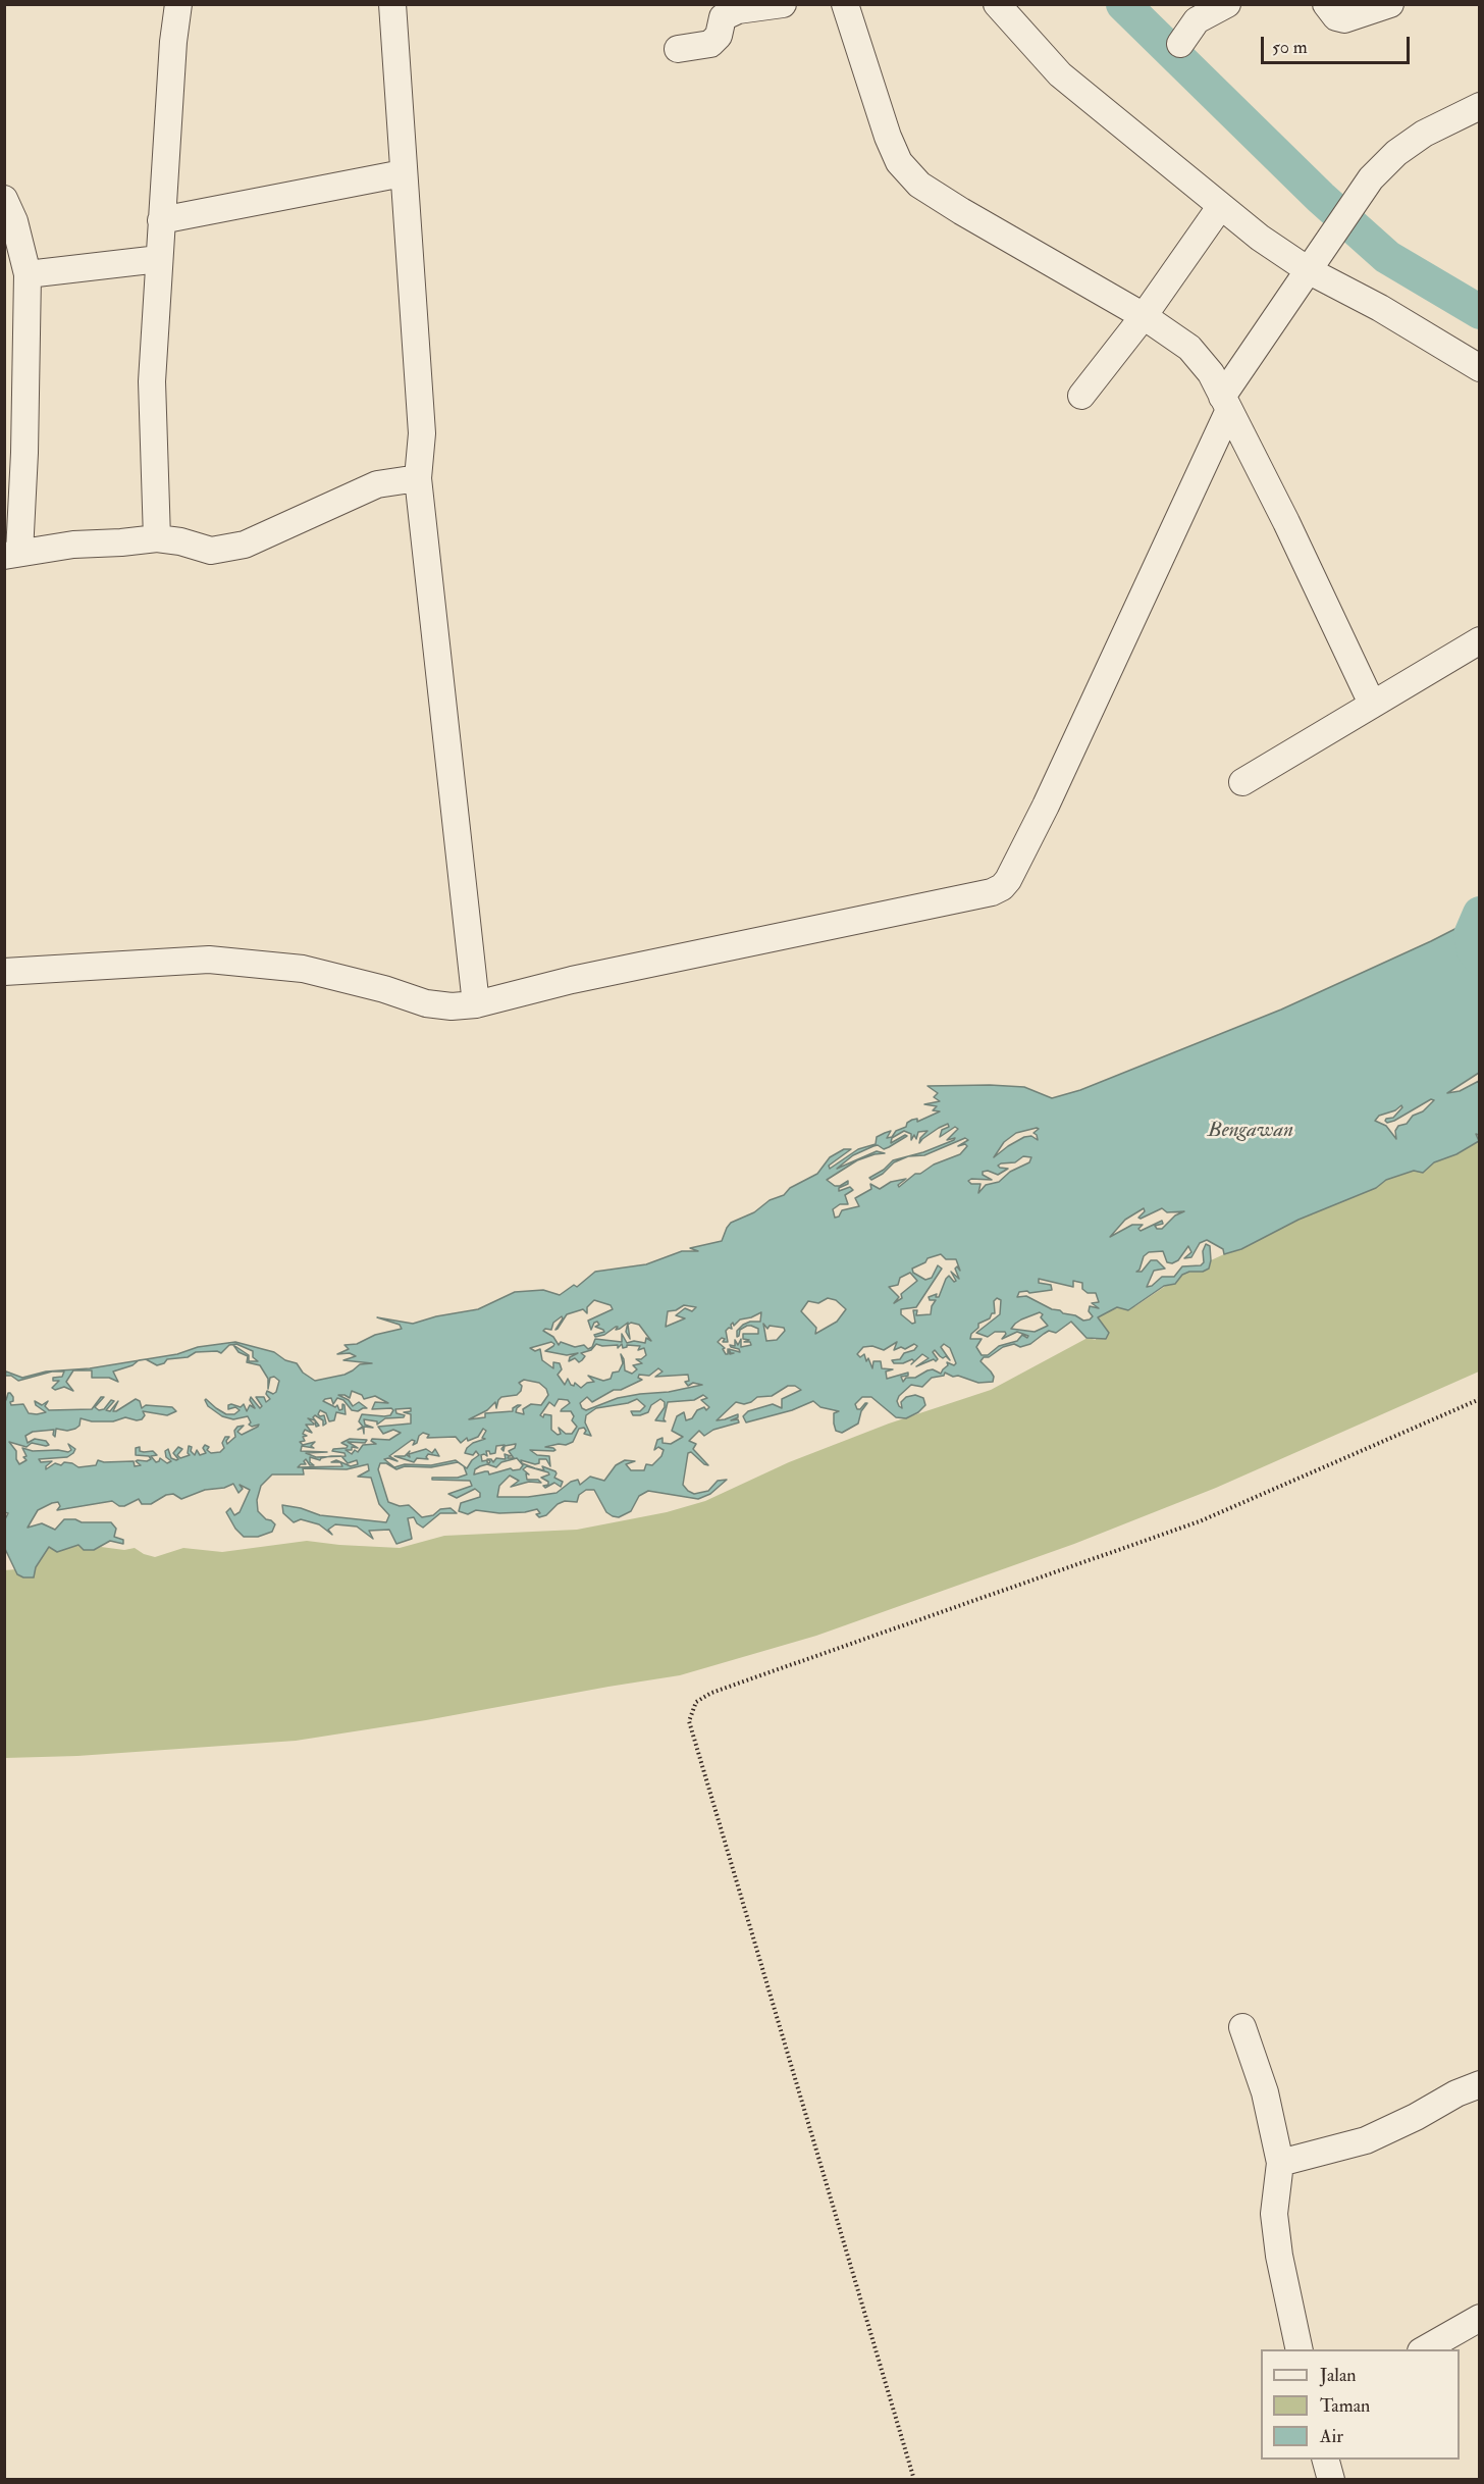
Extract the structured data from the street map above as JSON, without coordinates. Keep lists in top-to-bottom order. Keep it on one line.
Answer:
{"water":["Bengawan"],"legend":["Jalan","Taman","Air"],"scale_bar":"50 m"}
